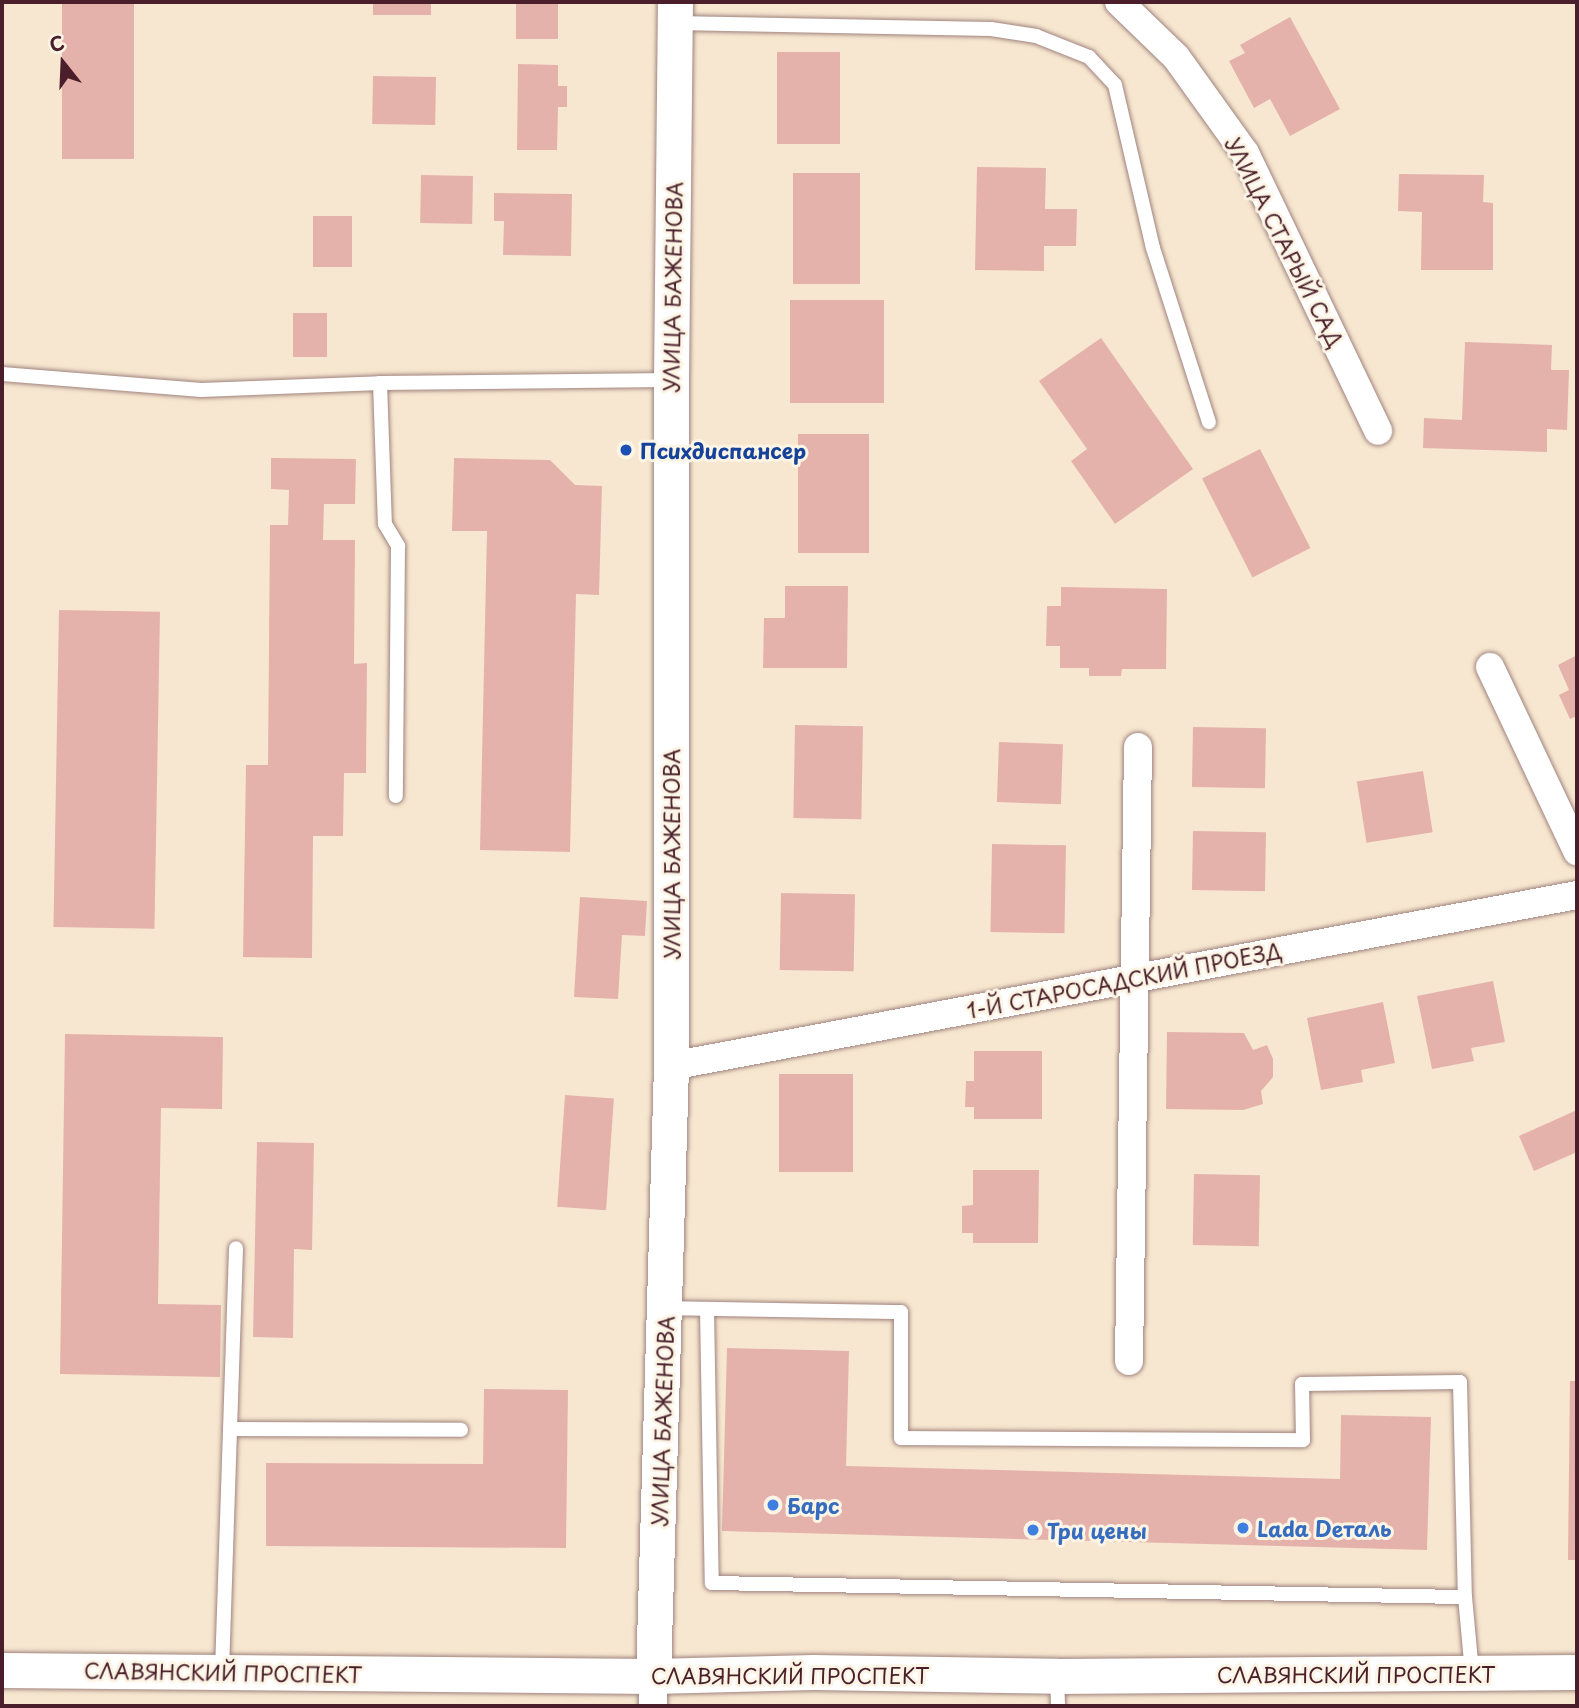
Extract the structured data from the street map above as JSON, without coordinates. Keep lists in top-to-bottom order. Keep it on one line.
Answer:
{"streets":{"street":["УЛИЦА СТАРЫЙ САД","УЛИЦА БАЖЕНОВА","1-Й СТАРОСАДСКИЙ ПРОЕЗД","СЛАВЯНСКИЙ ПРОСПЕКТ"]},"crossings":[["УЛИЦА БАЖЕНОВА","1-Й СТАРОСАДСКИЙ ПРОЕЗД"],["УЛИЦА БАЖЕНОВА","СЛАВЯНСКИЙ ПРОСПЕКТ"]],"places":["Психдиспансер","Барс","Lada Dеталь","Три цены"],"north":"top"}
